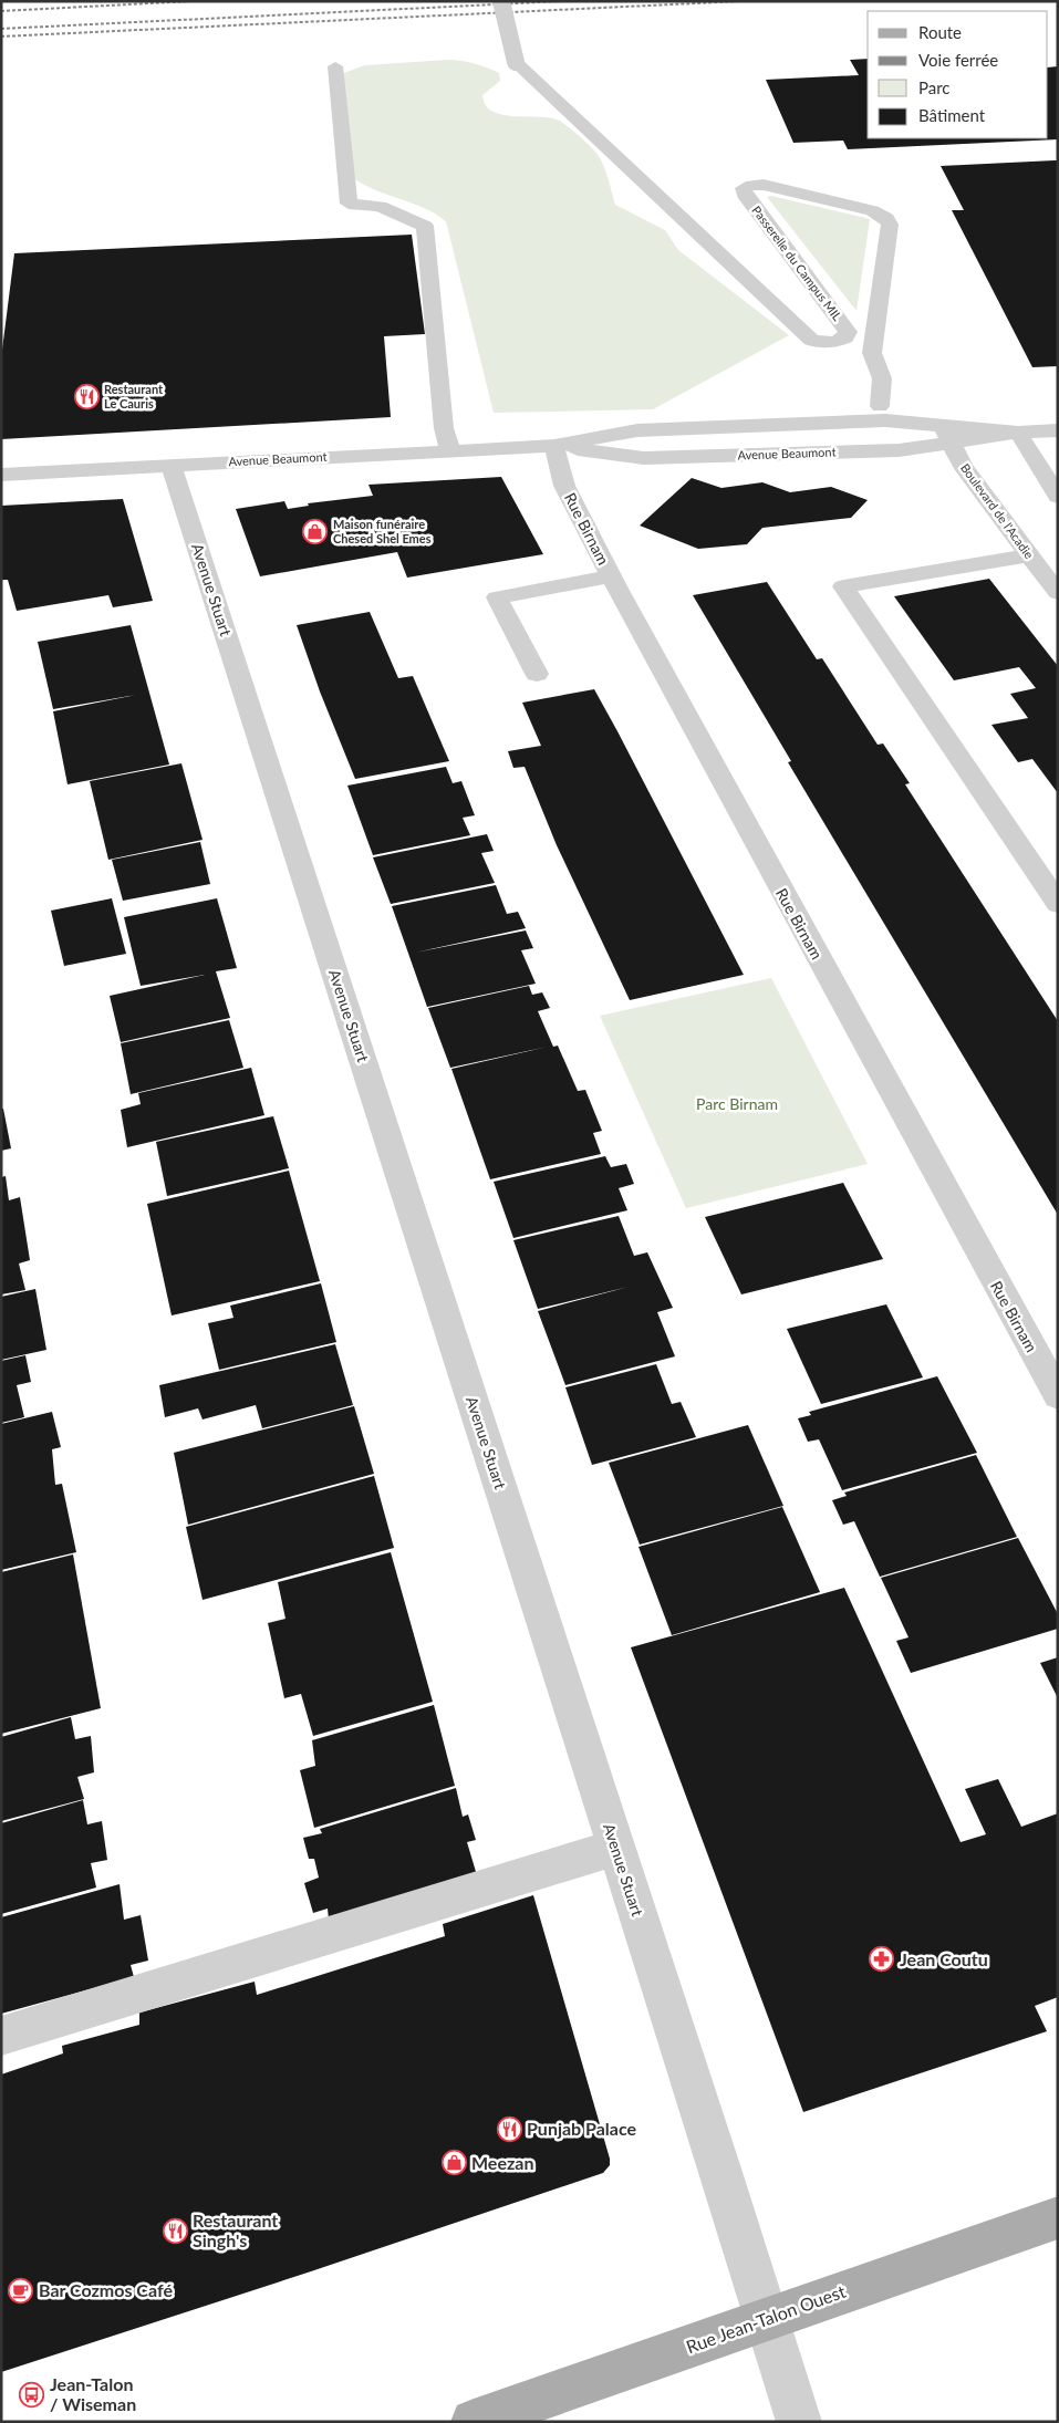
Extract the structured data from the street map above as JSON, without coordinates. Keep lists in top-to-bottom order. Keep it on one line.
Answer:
{"streets":{"main road":["Rue Jean-Talon Ouest"],"street":["Passerelle du Campus MIL","Avenue Beaumont","Boulevard de l'Acadie","Rue Birnam","Avenue Stuart"]},"crossings":[["Avenue Beaumont","Boulevard de l'Acadie"],["Avenue Beaumont","Rue Birnam"],["Avenue Beaumont","Avenue Stuart"],["Avenue Stuart","Rue Jean-Talon Ouest"]],"parks":["Parc Birnam"],"places":{"restaurant":["Restaurant Le Cauris","Punjab Palace","Restaurant Singh's"],"shop":["Maison funéraire Chesed Shel Emes","Meezan"],"pharmacy":["Jean Coutu"],"cafe":["Bar Cozmos Café"],"bus stop":["Jean-Talon / Wiseman"]},"legend":["Route","Voie ferrée","Parc","Bâtiment"]}
